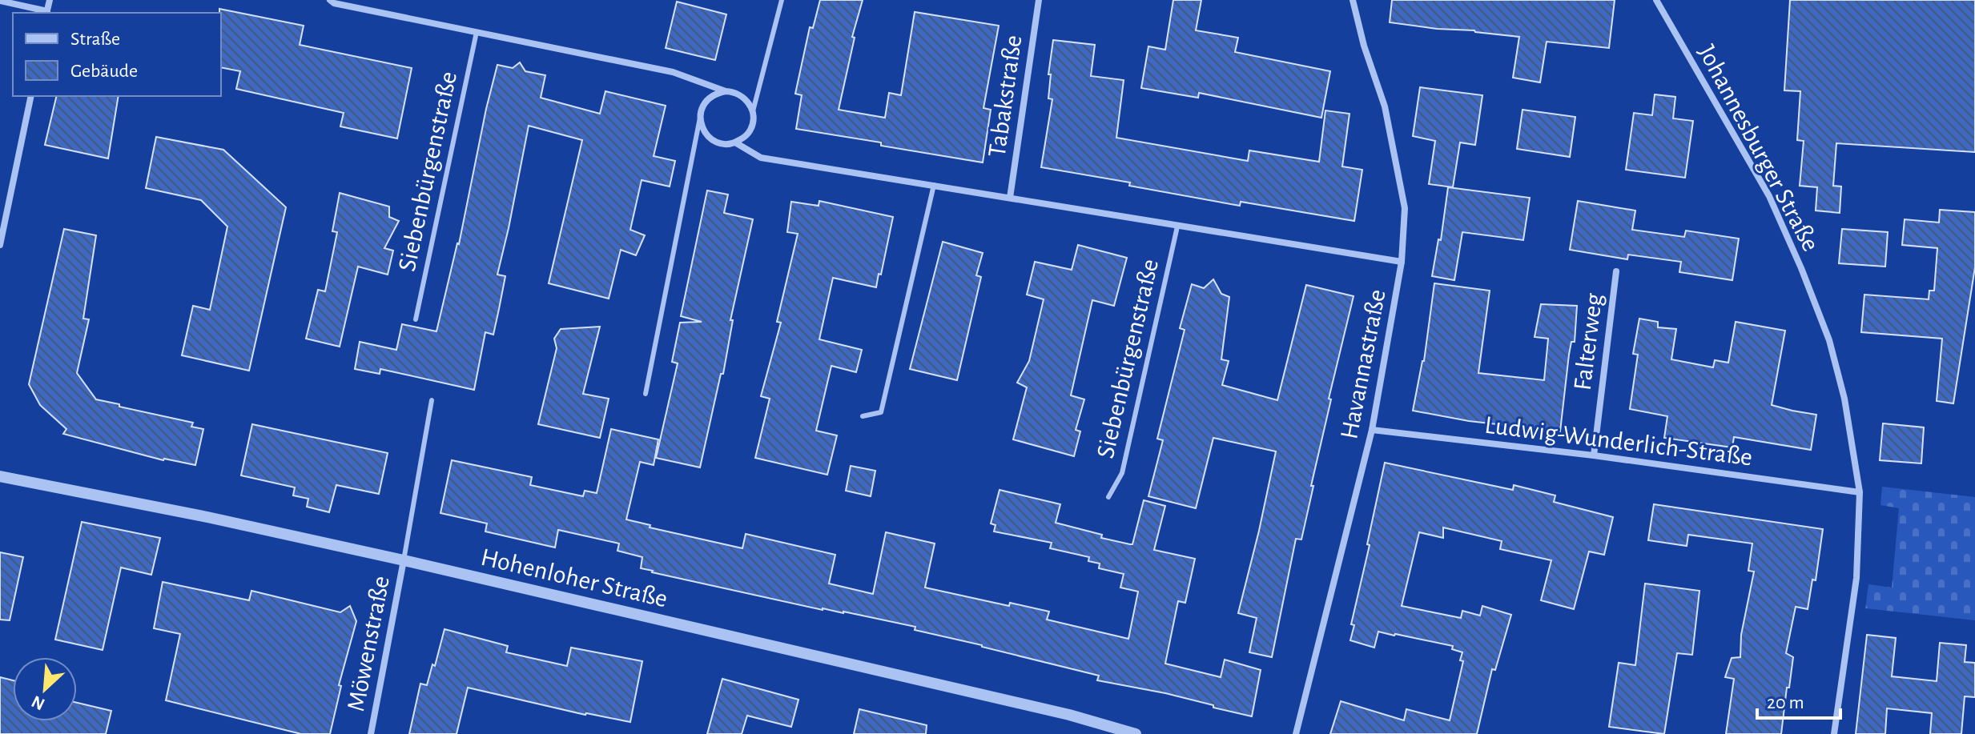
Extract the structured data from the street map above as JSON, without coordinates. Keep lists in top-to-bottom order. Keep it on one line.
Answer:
{"streets":{"street":["Tabakstraße","Johannesburger Straße","Siebenbürgenstraße","Falterweg","Havannastraße","Ludwig-Wunderlich-Straße","Hohenloher Straße","Möwenstraße"]},"crossings":[["Tabakstraße","Siebenbürgenstraße"],["Johannesburger Straße","Ludwig-Wunderlich-Straße"],["Siebenbürgenstraße","Havannastraße"],["Falterweg","Ludwig-Wunderlich-Straße"],["Havannastraße","Ludwig-Wunderlich-Straße"],["Hohenloher Straße","Möwenstraße"]],"legend":["Straße","Gebäude"],"scale_bar":"20 m","north":"bottom left"}
